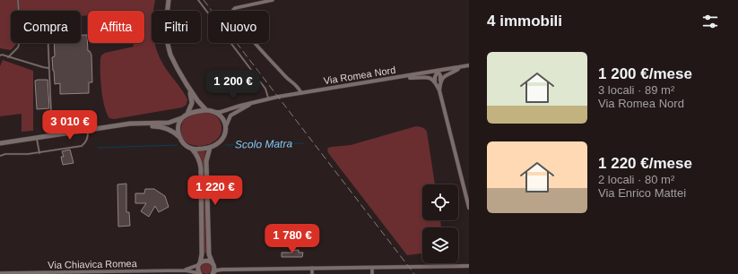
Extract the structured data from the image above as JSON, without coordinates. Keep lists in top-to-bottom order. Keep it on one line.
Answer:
{"streets":{"street":["Via Romea Nord","Via Chiavica Romea"]},"water":["Scolo Matra"],"page":{"heading":"4 immobili","chip":["Compra","Affitta","Filtri","Nuovo"],"list":[{"name":"1 200 €/mese","note":"3 locali · 89 m² · Via Romea Nord"},{"name":"1 220 €/mese","note":"2 locali · 80 m² · Via Enrico Mattei"}],"price":["1 200 €","3 010 €","1 220 €","1 780 €"]}}
